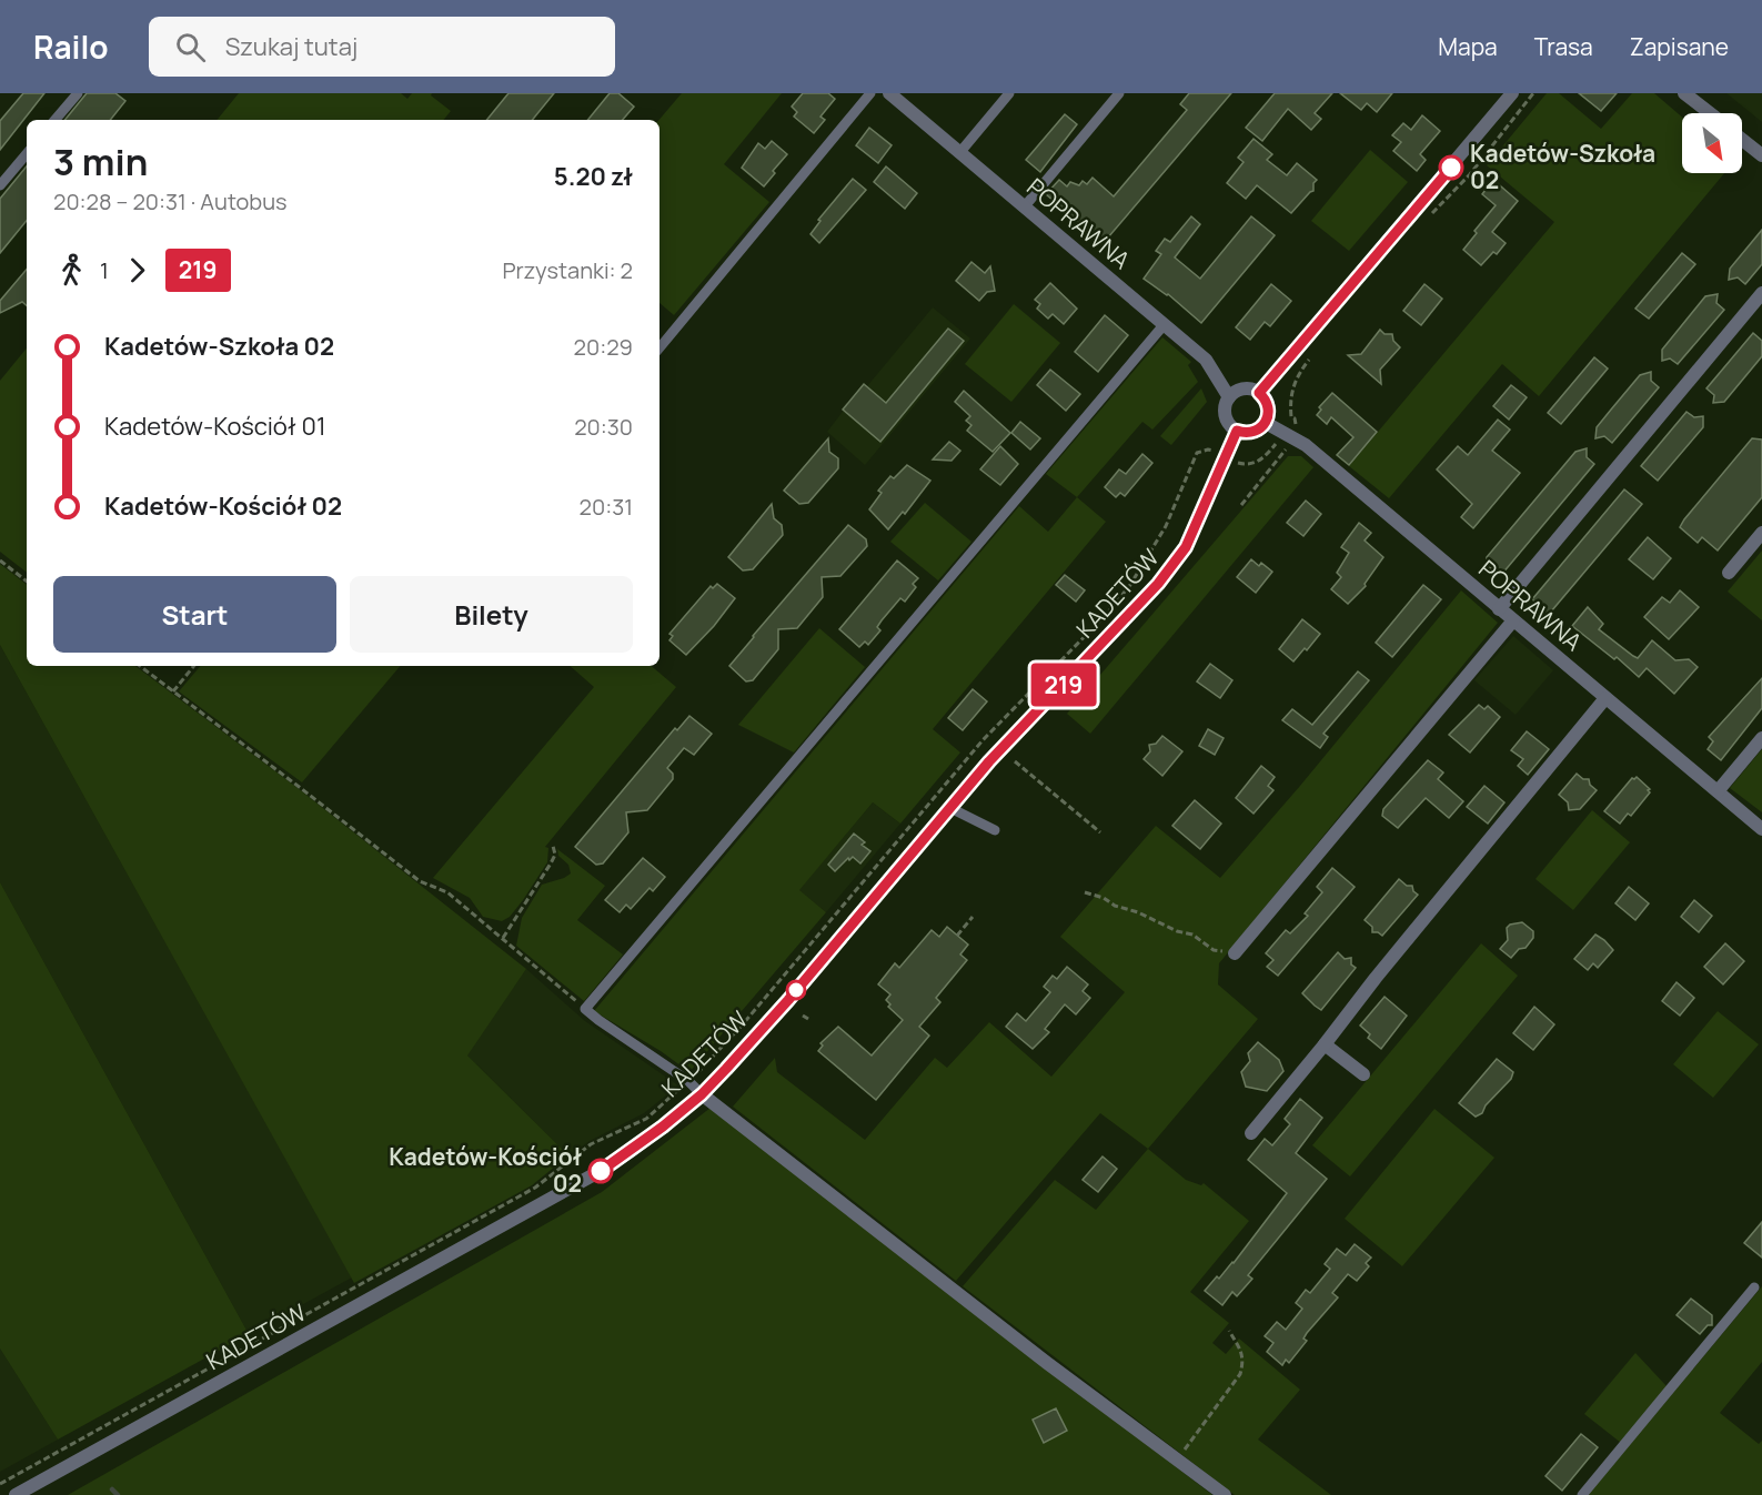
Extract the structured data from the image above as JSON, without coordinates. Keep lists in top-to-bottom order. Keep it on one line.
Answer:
{"streets":{"street":["POPRAWNA","KADETÓW"]},"crossings":[["POPRAWNA","KADETÓW"]],"places":["Kadetów-Szkoła 02","Kadetów-Kościół 02"],"lines":["bus line 219"],"north":"bottom right","page":{"header":"Railo","search":"Szukaj tutaj","nav":["Mapa","Trasa","Zapisane"],"on_map":"219","heading":["3 min","20:28 – 20:31 · Autobus","5.20 zł"],"legs":["1","219","Przystanki: 2"],"list":[{"name":"Kadetów-Szkoła 02","value":"20:29"},{"name":"Kadetów-Kościół 01","value":"20:30"},{"name":"Kadetów-Kościół 02","value":"20:31"}],"buttons":["Start","Bilety"]}}
